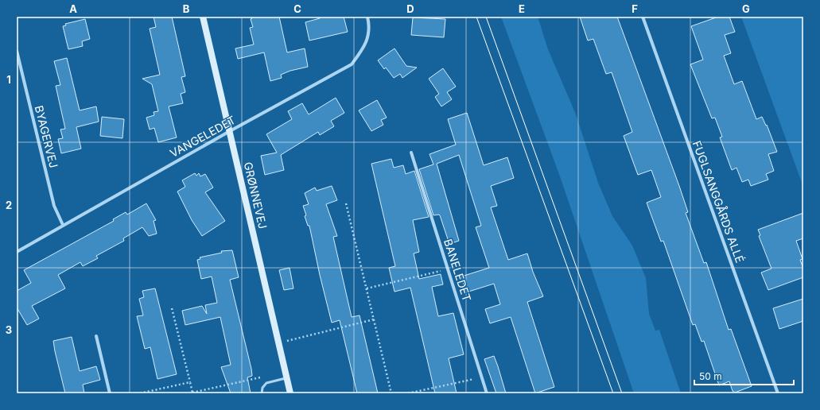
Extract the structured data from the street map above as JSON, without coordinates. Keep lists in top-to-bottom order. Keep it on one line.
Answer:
{"streets":{"street":["BYAGERVEJ","VANGELEDET","GRØNNEVEJ","FUGLSANGGÅRDS ALLÉ","BANELEDET"]},"crossings":[["BYAGERVEJ","VANGELEDET"],["VANGELEDET","GRØNNEVEJ"]],"scale_bar":"50 m","grid":{"columns":["A","B","C","D","E","F","G"],"rows":["1","2","3"]}}
